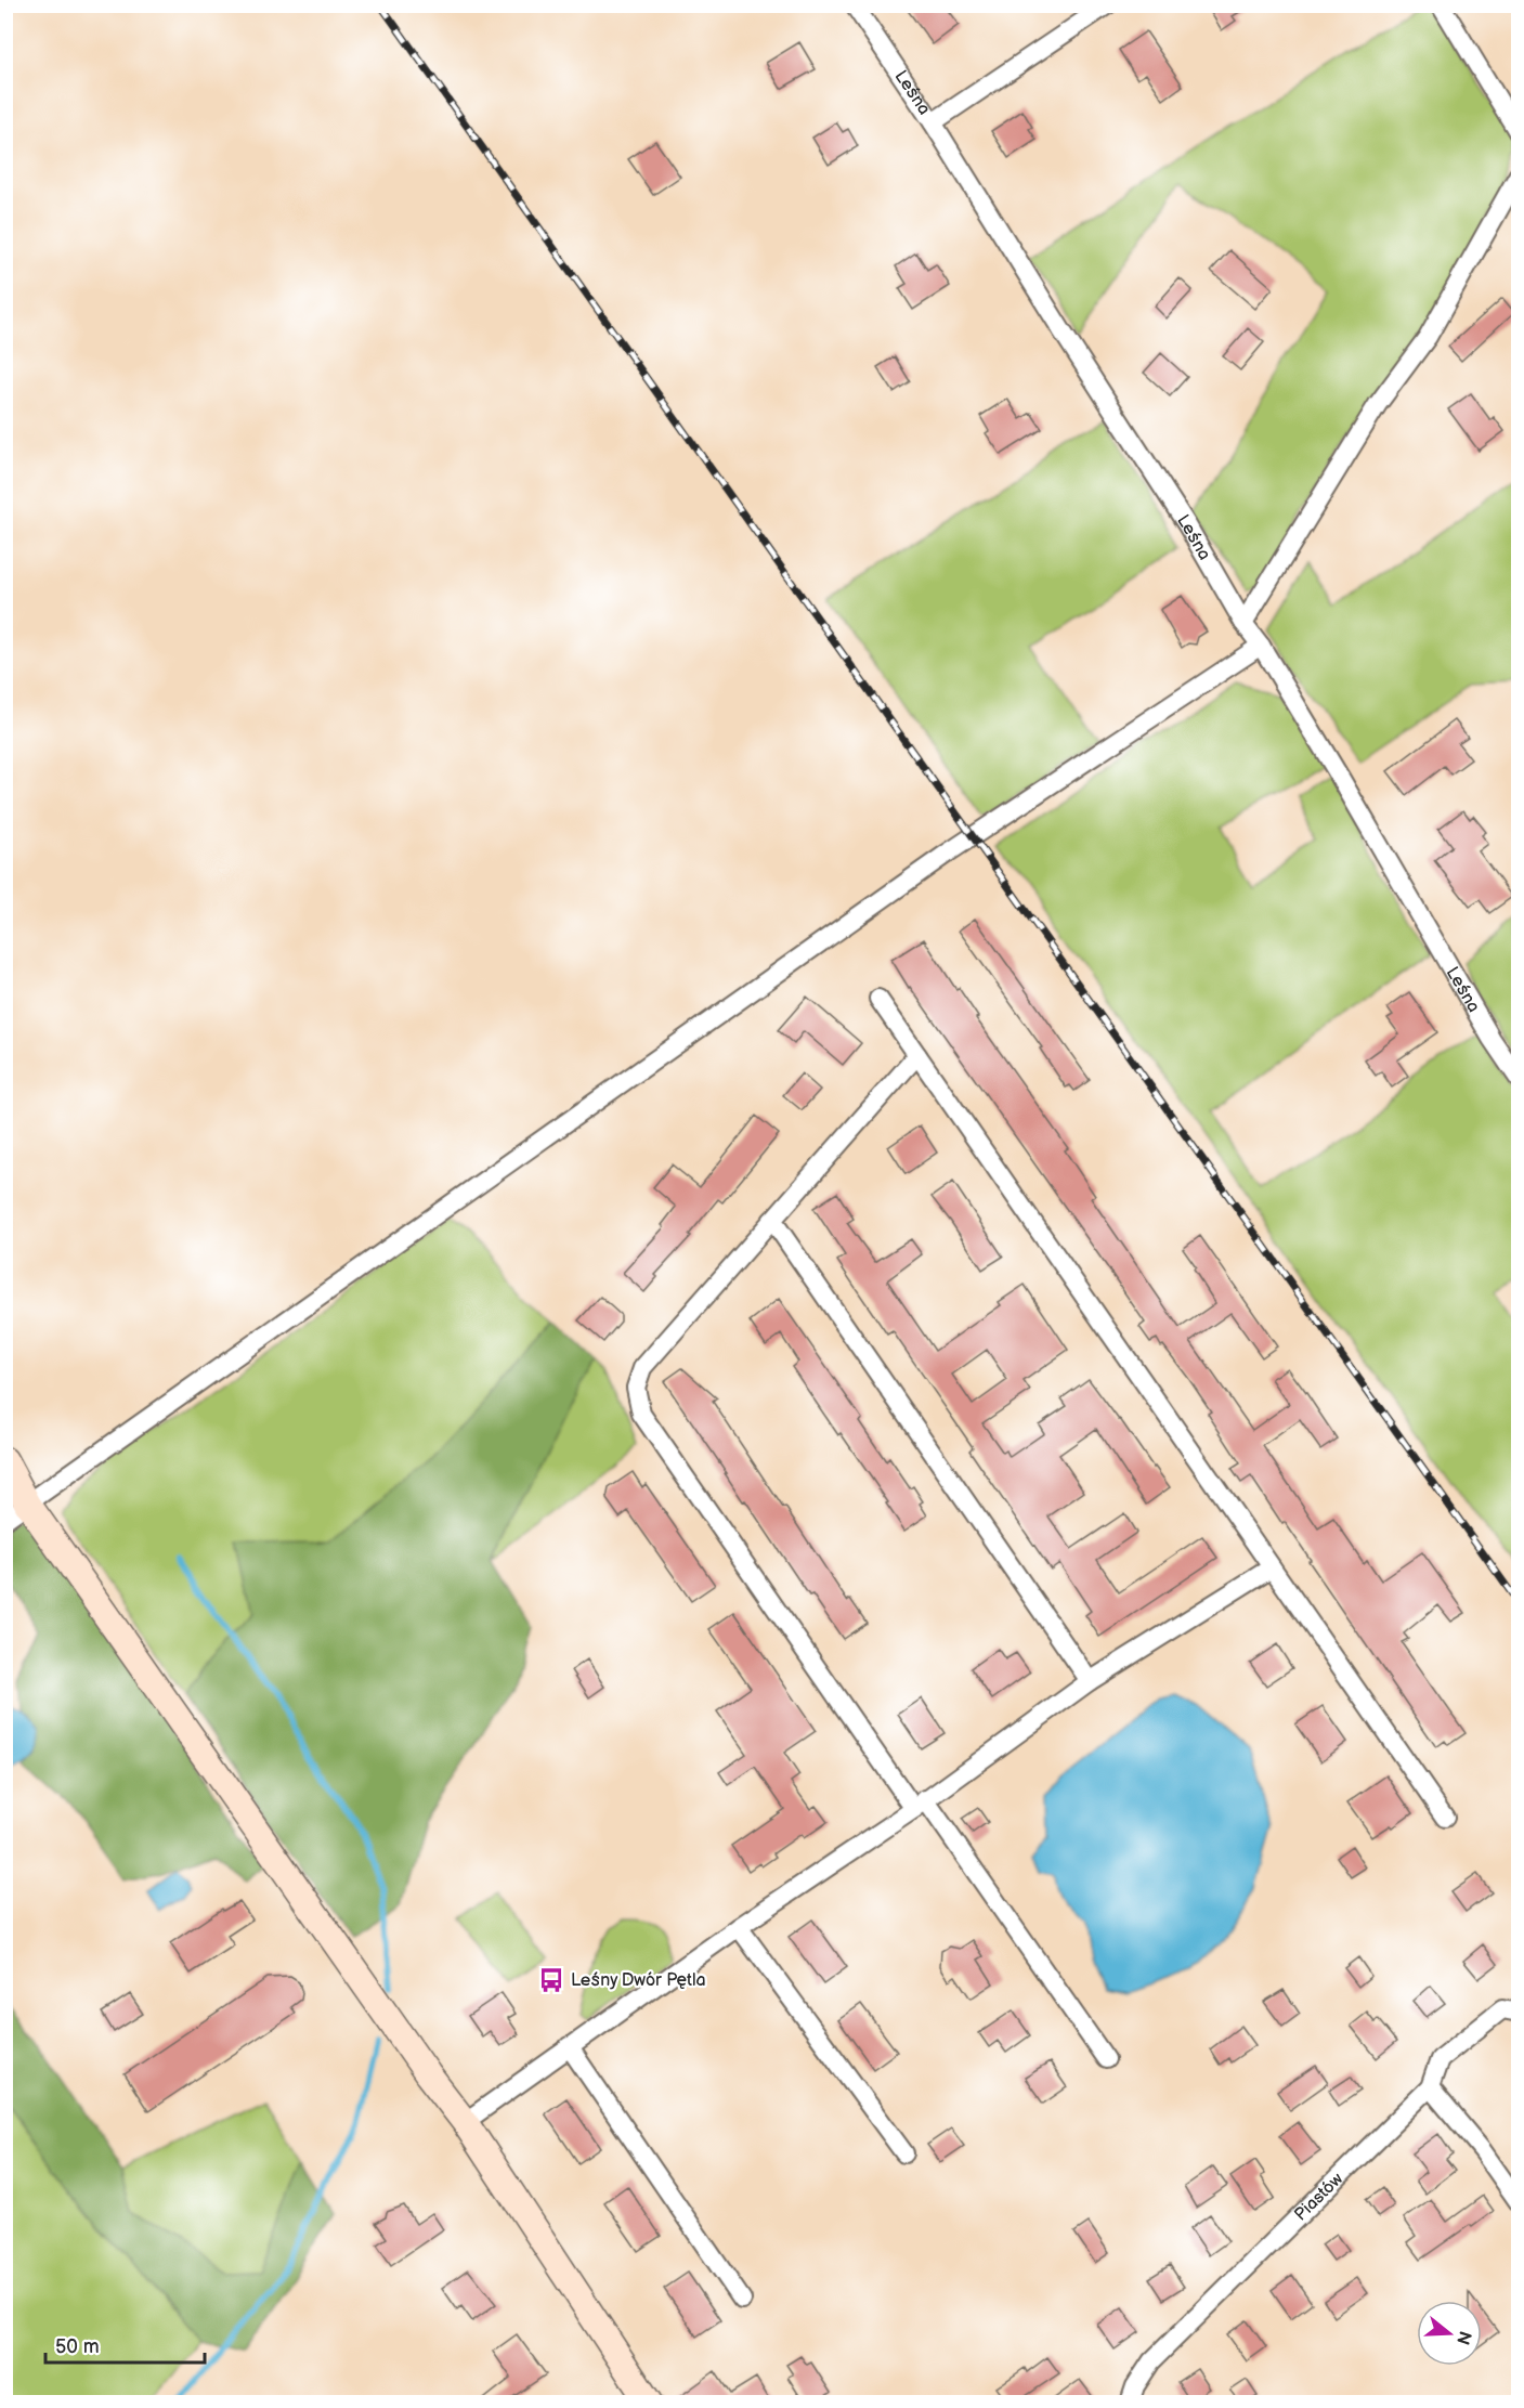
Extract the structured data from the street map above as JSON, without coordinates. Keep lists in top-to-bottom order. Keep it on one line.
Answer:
{"streets":{"street":["Leśna","Piastów"]},"places":{"bus stop":["Leśny Dwór Pętla"]},"scale_bar":"50 m","north":"right"}
